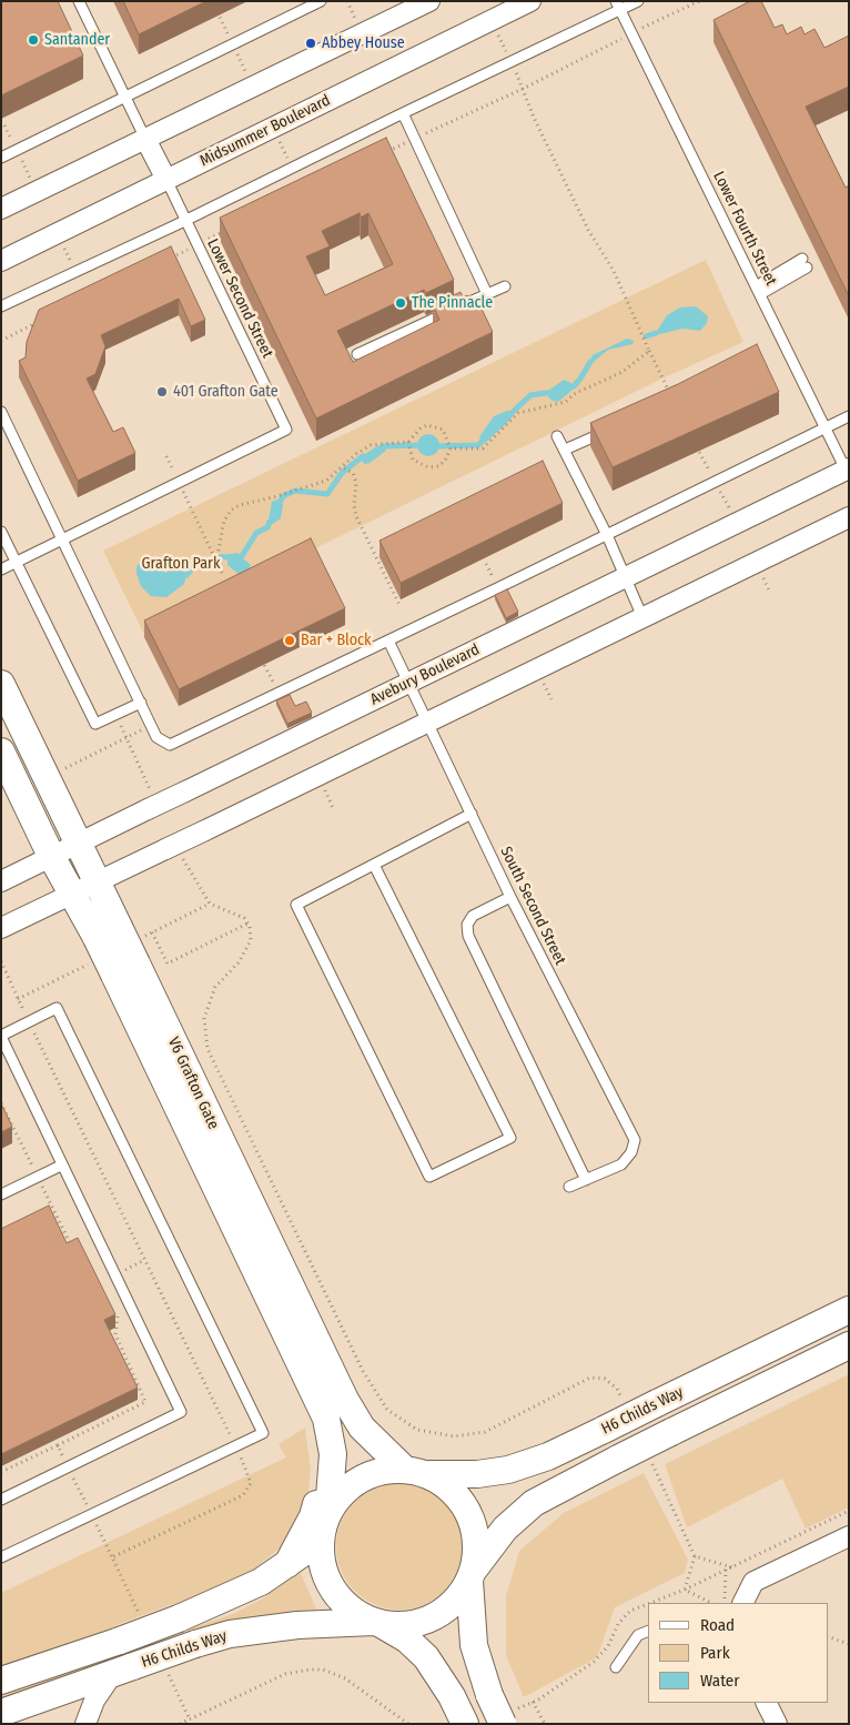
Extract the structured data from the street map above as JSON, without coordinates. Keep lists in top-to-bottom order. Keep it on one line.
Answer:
{"streets":{"street":["Midsummer Boulevard","Avebury Boulevard","V6 Grafton Gate","H6 Childs Way"],"lane":["Lower Fourth Street","Lower Second Street","South Second Street"]},"crossings":[["Midsummer Boulevard","Lower Second Street"],["Lower Fourth Street","Avebury Boulevard"],["Avebury Boulevard","South Second Street"],["Avebury Boulevard","V6 Grafton Gate"],["V6 Grafton Gate","H6 Childs Way"]],"parks":["Grafton Park"],"places":["Santander","Abbey House","The Pinnacle","401 Grafton Gate","Bar + Block"],"legend":["Road","Park","Water"]}
